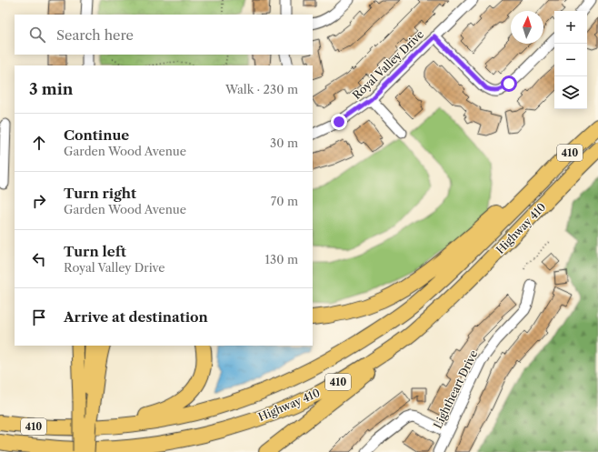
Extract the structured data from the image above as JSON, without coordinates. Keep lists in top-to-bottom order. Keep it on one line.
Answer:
{"streets":{"highway":["410","Highway 410"],"street":["Royal Valley Drive","Lightheart Drive"]},"north":"top","page":{"map_buttons":["+","−"],"search":"Search here","heading":["3 min","Walk · 230 m"],"list":[["Continue","Garden Wood Avenue","30 m"],["Turn right","Garden Wood Avenue","70 m"],["Turn left","Royal Valley Drive","130 m"],"Arrive at destination"]}}
